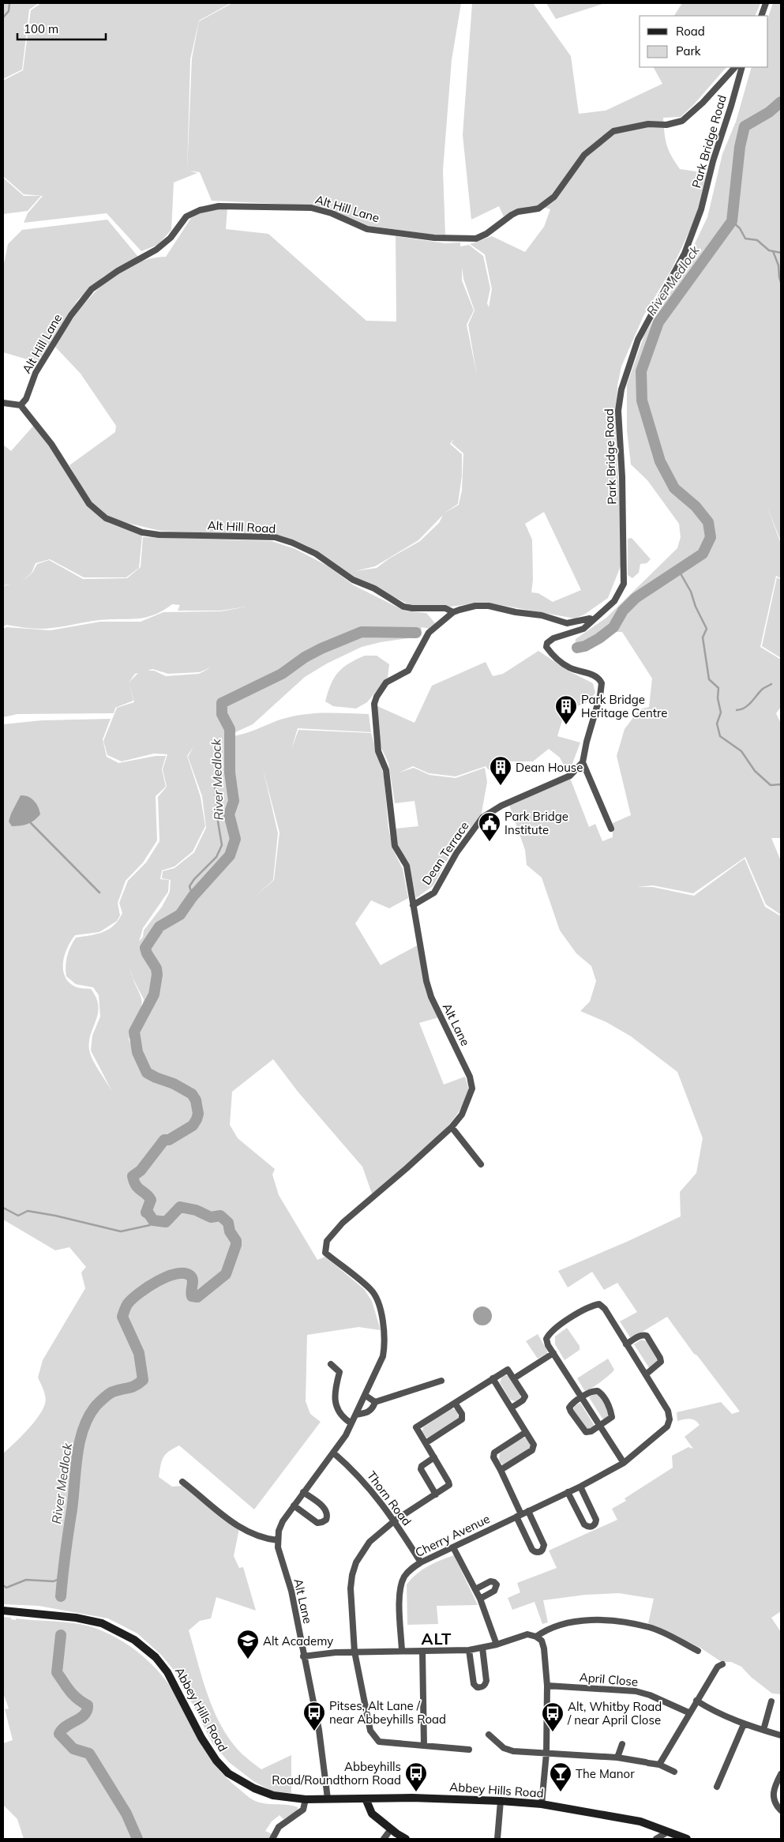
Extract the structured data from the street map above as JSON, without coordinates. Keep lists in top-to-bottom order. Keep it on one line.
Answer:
{"streets":{"main road":["Abbey Hills Road"],"street":["Park Bridge Road","Alt Hill Lane","Alt Hill Road","Dean Terrace","Alt Lane","Thorn Road","Cherry Avenue","April Close"]},"crossings":[["Alt Hill Lane","Alt Hill Road"],["Alt Hill Road","Alt Lane"],["Dean Terrace","Alt Lane"],["Alt Lane","Thorn Road"],["Alt Lane","Abbey Hills Road"],["Thorn Road","Cherry Avenue"]],"districts":["ALT"],"water":["River Medlock"],"places":{"building":["Park Bridge Heritage Centre","Dean House"],"public building":["Park Bridge Institute"],"school or university":["Alt Academy"],"bus stop":["Pitses, Alt Lane / near Abbeyhills Road","Alt, Whitby Road / near April Close","Abbeyhills Road/Roundthorn Road"],"bar":["The Manor"]},"legend":["Road","Park"],"scale_bar":"100 m"}
